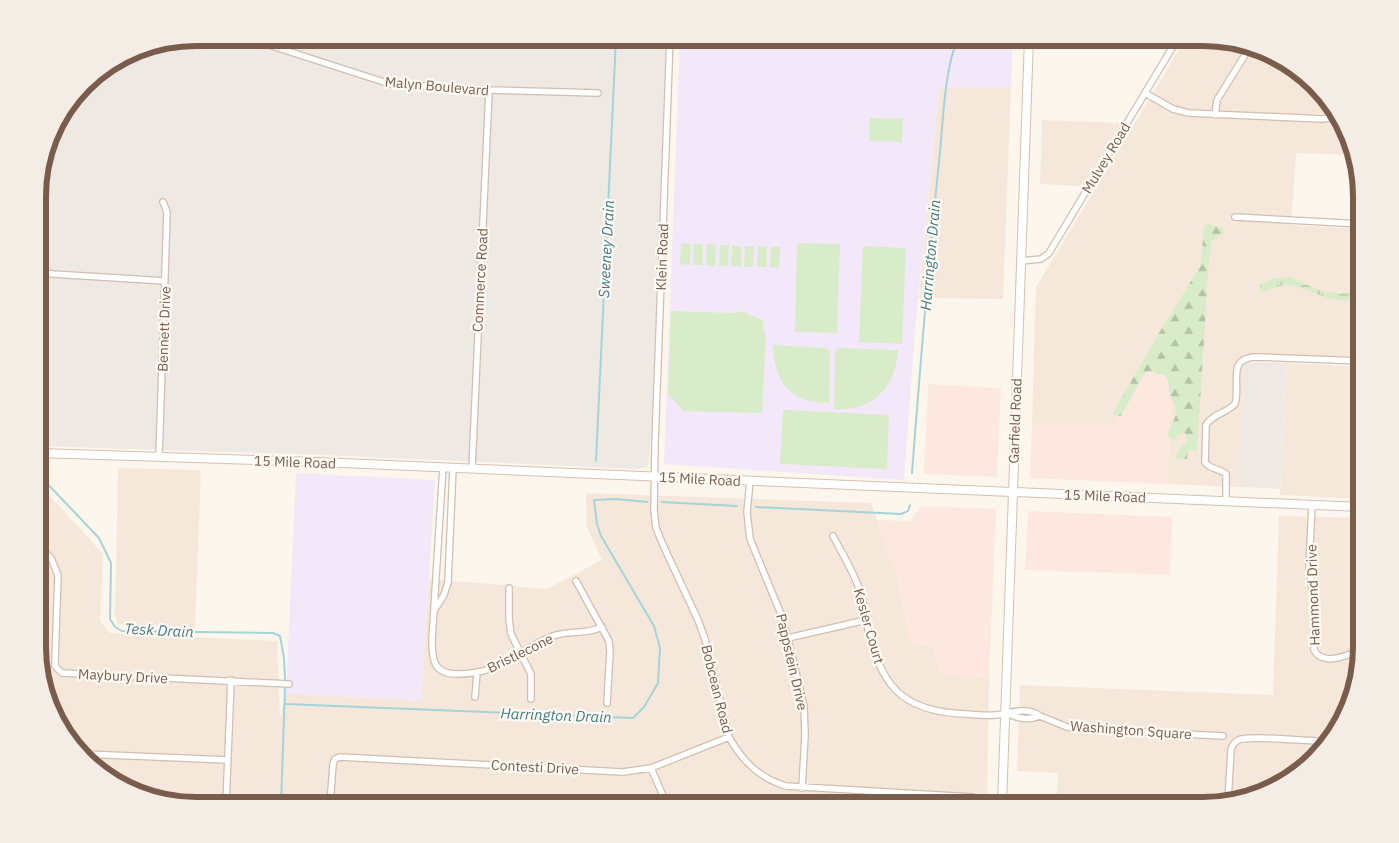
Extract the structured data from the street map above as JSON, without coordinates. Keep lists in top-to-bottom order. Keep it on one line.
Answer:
{"streets":{"main road":["Garfield Road","15 Mile Road"],"street":["Malyn Boulevard","Mulvey Road","Klein Road","Commerce Road","Bennett Drive","Hammond Drive","Kesler Court","Bristlecone","Pappstein Drive","Maybury Drive","Bobcean Road","Washington Square","Contesti Drive"]},"crossings":[["Malyn Boulevard","Commerce Road"],["Mulvey Road","Garfield Road"],["Klein Road","15 Mile Road"],["Klein Road","Bobcean Road"],["Commerce Road","15 Mile Road"],["Bennett Drive","15 Mile Road"],["Garfield Road","15 Mile Road"],["Garfield Road","Kesler Court"],["Garfield Road","Washington Square"],["15 Mile Road","Hammond Drive"],["15 Mile Road","Bristlecone"],["15 Mile Road","Pappstein Drive"],["15 Mile Road","Bobcean Road"],["Kesler Court","Washington Square"],["Pappstein Drive","Bobcean Road"],["Bobcean Road","Contesti Drive"]],"water":["Sweeney Drain","Harrington Drain","Tesk Drain"]}
